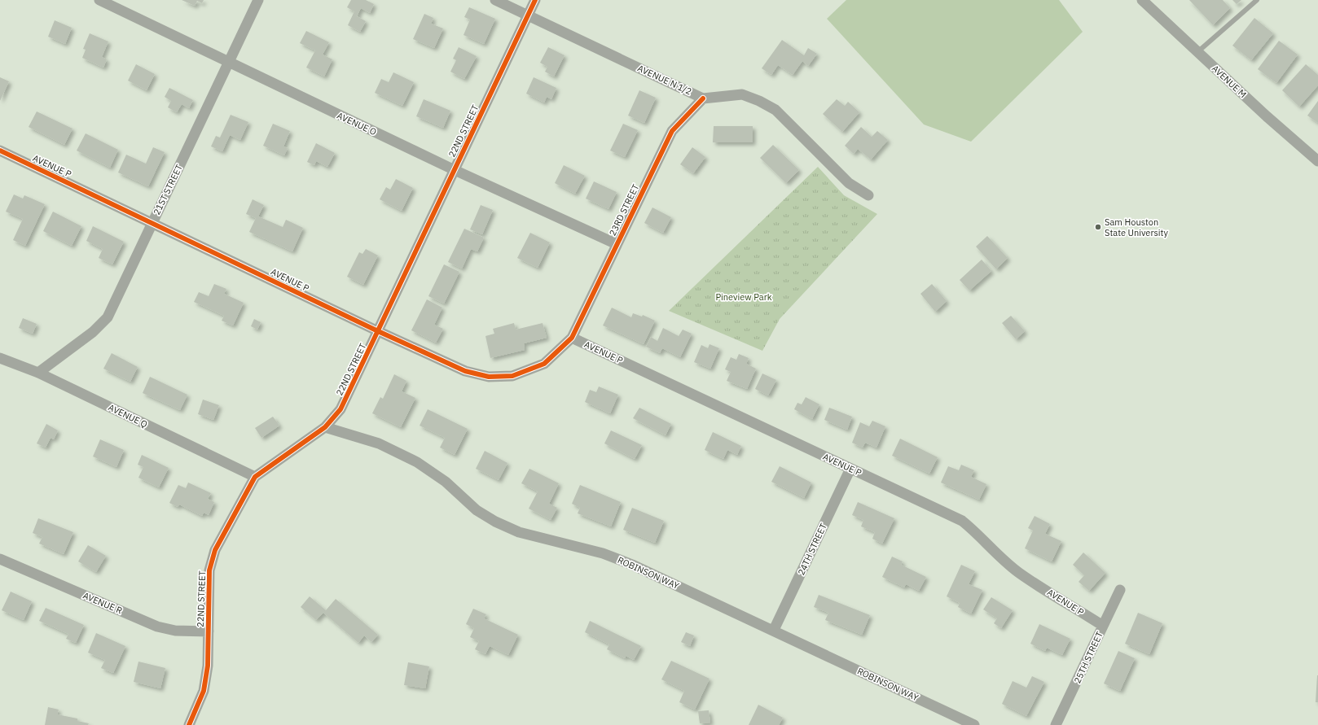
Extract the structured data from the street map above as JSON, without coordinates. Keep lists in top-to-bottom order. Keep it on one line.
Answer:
{"streets":{"street":["AVENUE N 1/2","AVENUE M","AVENUE O","22ND STREET","AVENUE P","21ST STREET","23RD STREET","AVENUE Q","24TH STREET","ROBINSON WAY","AVENUE R","25TH STREET"]},"crossings":[["AVENUE N 1/2","22ND STREET"],["AVENUE N 1/2","23RD STREET"],["AVENUE O","22ND STREET"],["AVENUE O","21ST STREET"],["AVENUE O","23RD STREET"],["22ND STREET","AVENUE P"],["22ND STREET","AVENUE Q"],["22ND STREET","ROBINSON WAY"],["22ND STREET","AVENUE R"],["AVENUE P","21ST STREET"],["AVENUE P","23RD STREET"],["AVENUE P","24TH STREET"],["AVENUE P","25TH STREET"],["21ST STREET","AVENUE Q"],["24TH STREET","ROBINSON WAY"]],"parks":["Pineview Park"],"places":["Sam Houston State University"]}
